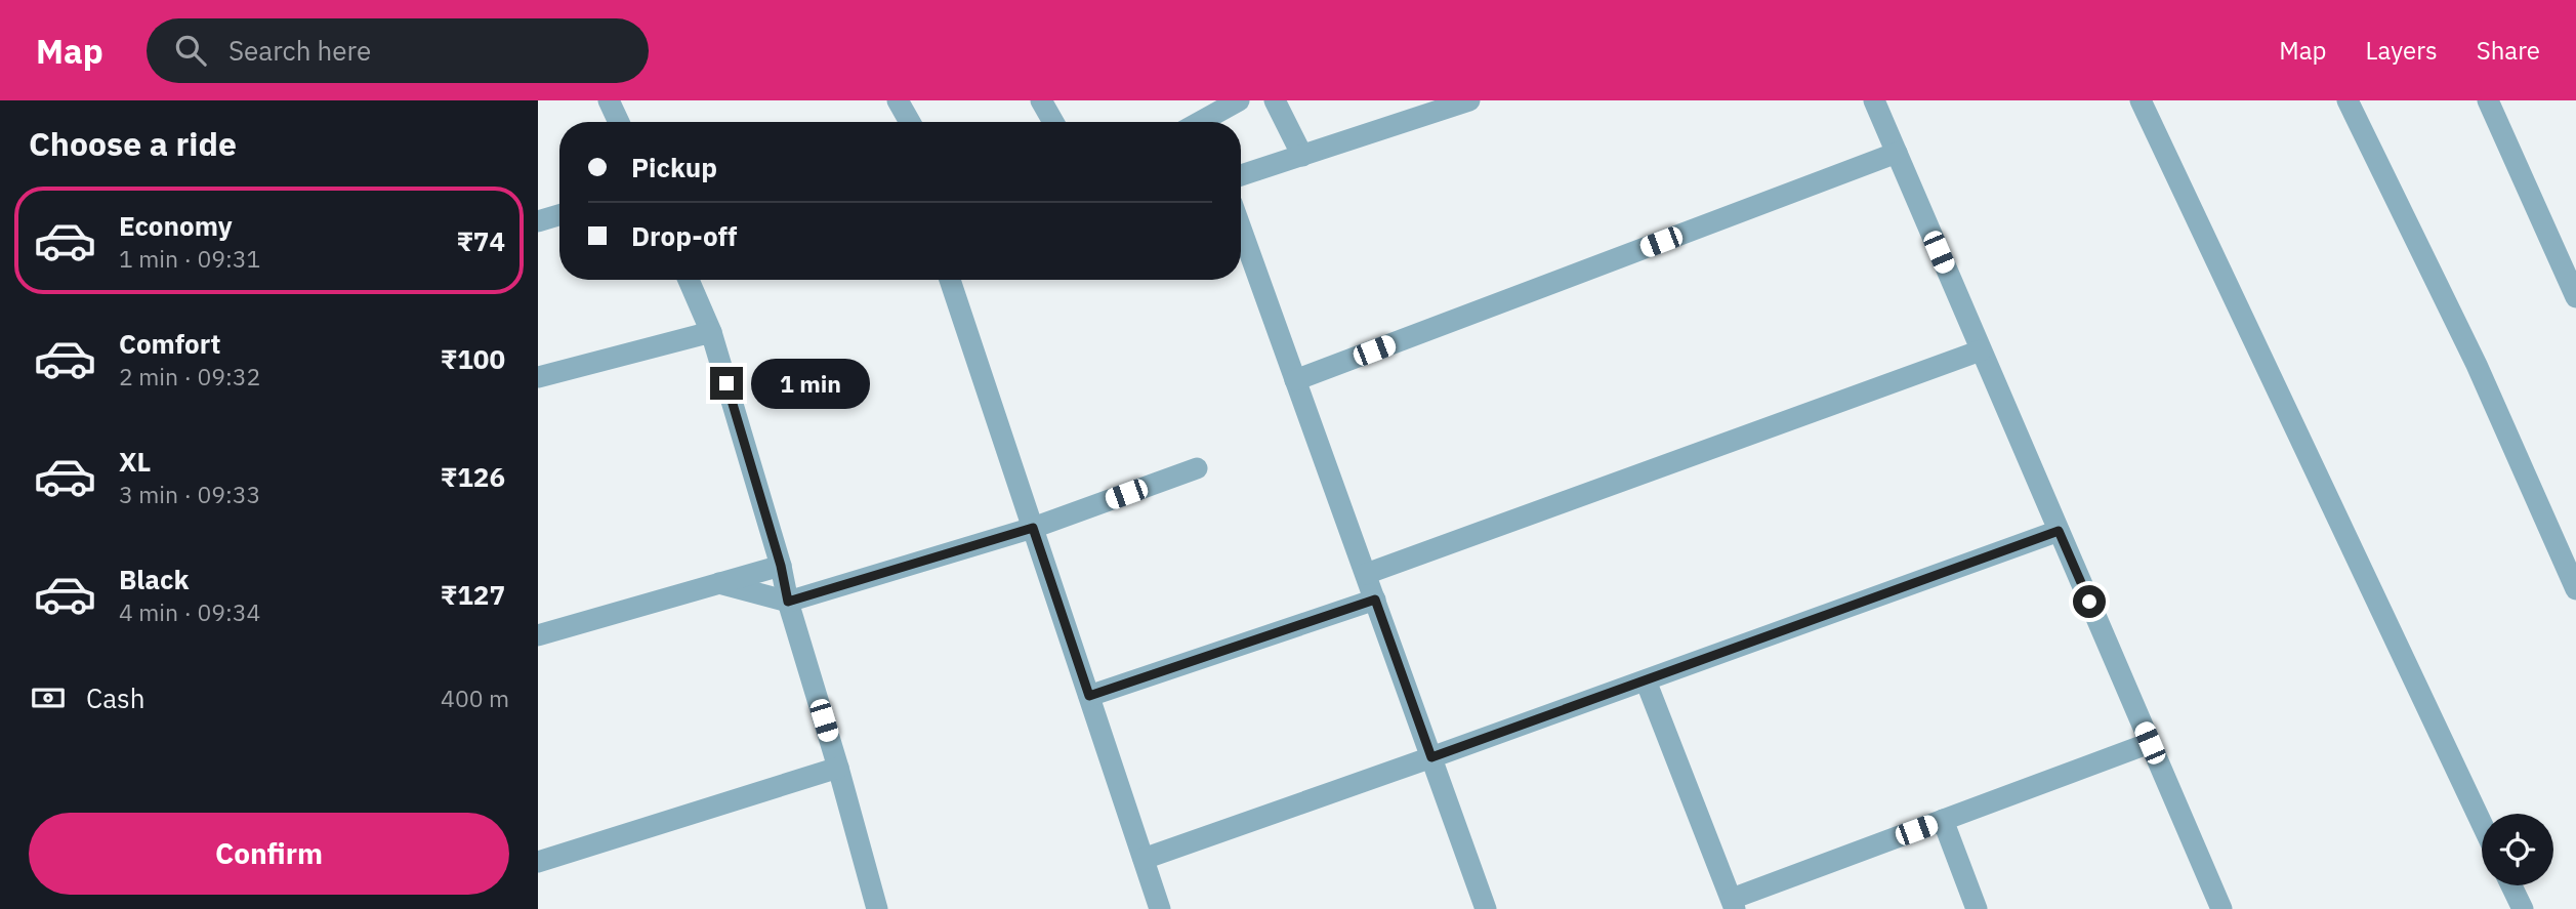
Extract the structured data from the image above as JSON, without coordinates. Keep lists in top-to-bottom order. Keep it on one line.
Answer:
{"page":{"header":"Map","search":"Search here","nav":["Map","Layers","Share"],"heading":"Choose a ride","banner":["Pickup","Drop-off"],"list":[{"name":"Economy","note":"1 min · 09:31","value":"₹74"},{"name":"Comfort","note":"2 min · 09:32","value":"₹100"},{"name":"XL","note":"3 min · 09:33","value":"₹126"},{"name":"Black","note":"4 min · 09:34","value":"₹127"}],"bubble":"1 min","pay":["Cash","400 m"],"buttons":"Confirm"}}
